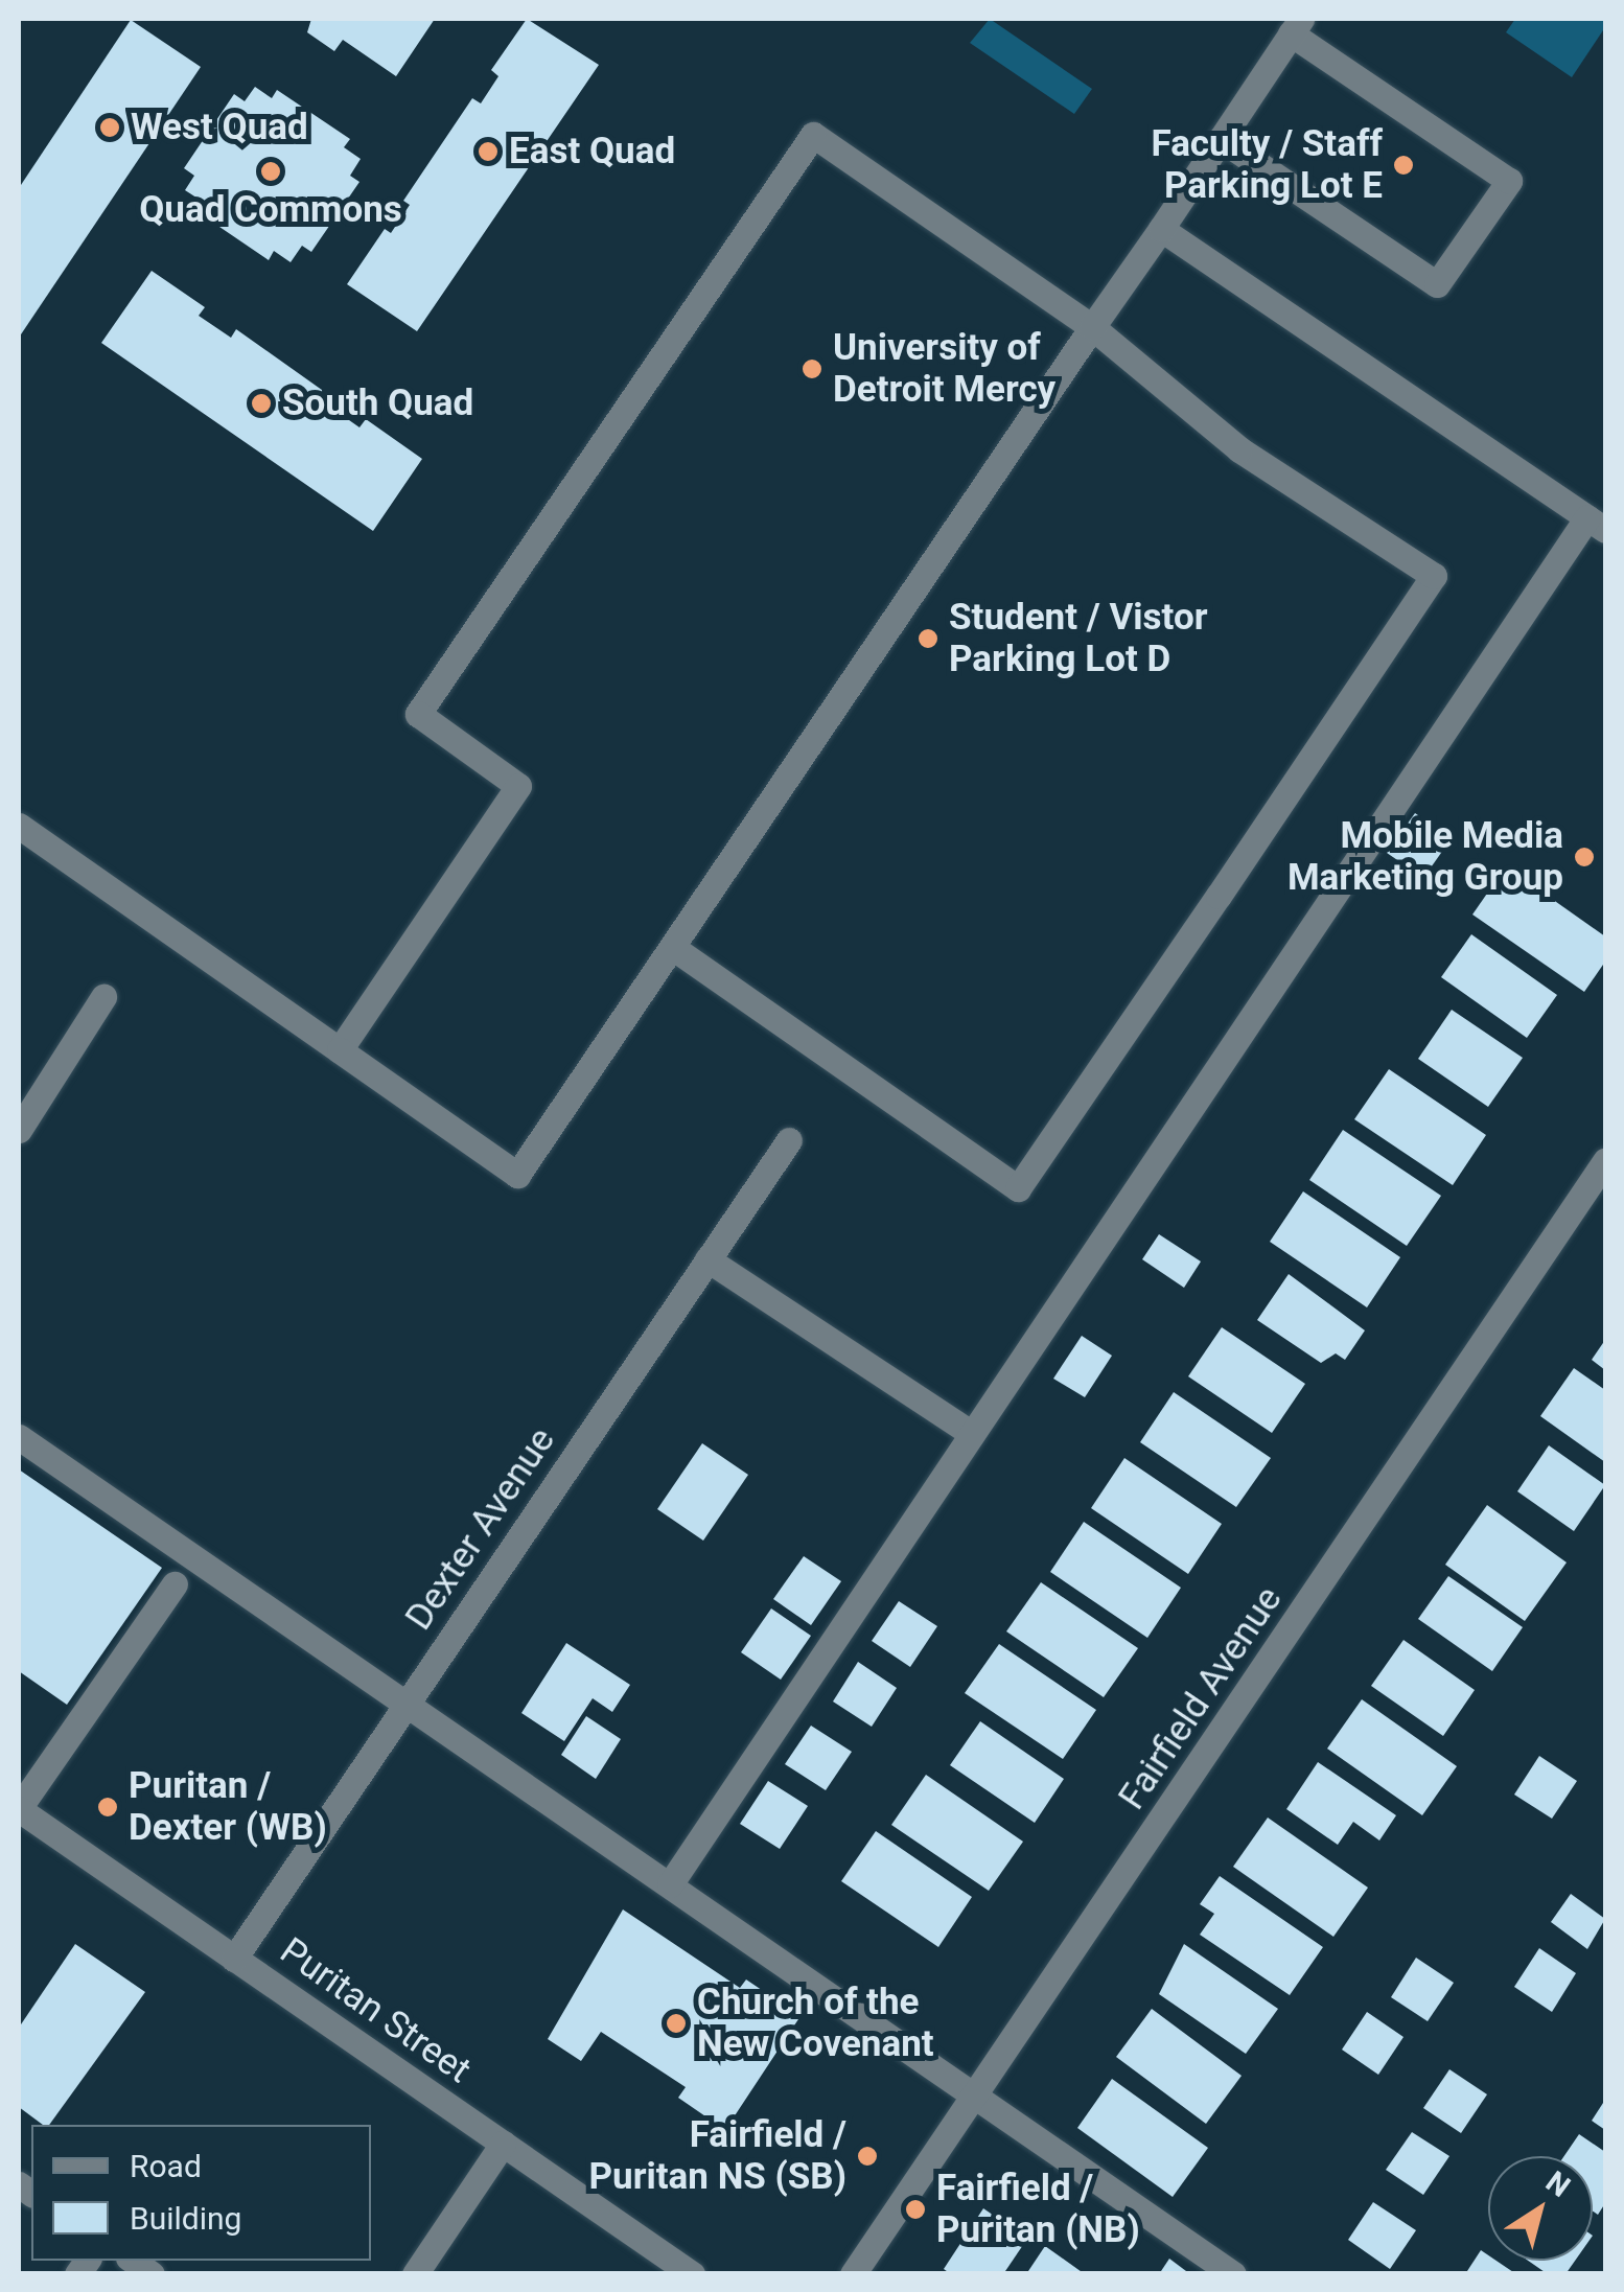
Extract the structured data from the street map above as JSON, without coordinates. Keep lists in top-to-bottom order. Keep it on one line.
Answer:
{"streets":{"street":["Dexter Avenue","Fairfield Avenue","Puritan Street"]},"crossings":[["Dexter Avenue","Puritan Street"]],"places":["West Quad","East Quad","Faculty / Staff Parking Lot E","Quad Commons","University of Detroit Mercy","South Quad","Student / Vistor Parking Lot D","Mobile Media Marketing Group","Puritan / Dexter (WB)","Church of the New Covenant","Fairfield / Puritan NS (SB)","Fairfield / Puritan (NB)"],"legend":["Road","Building"],"north":"top right"}
